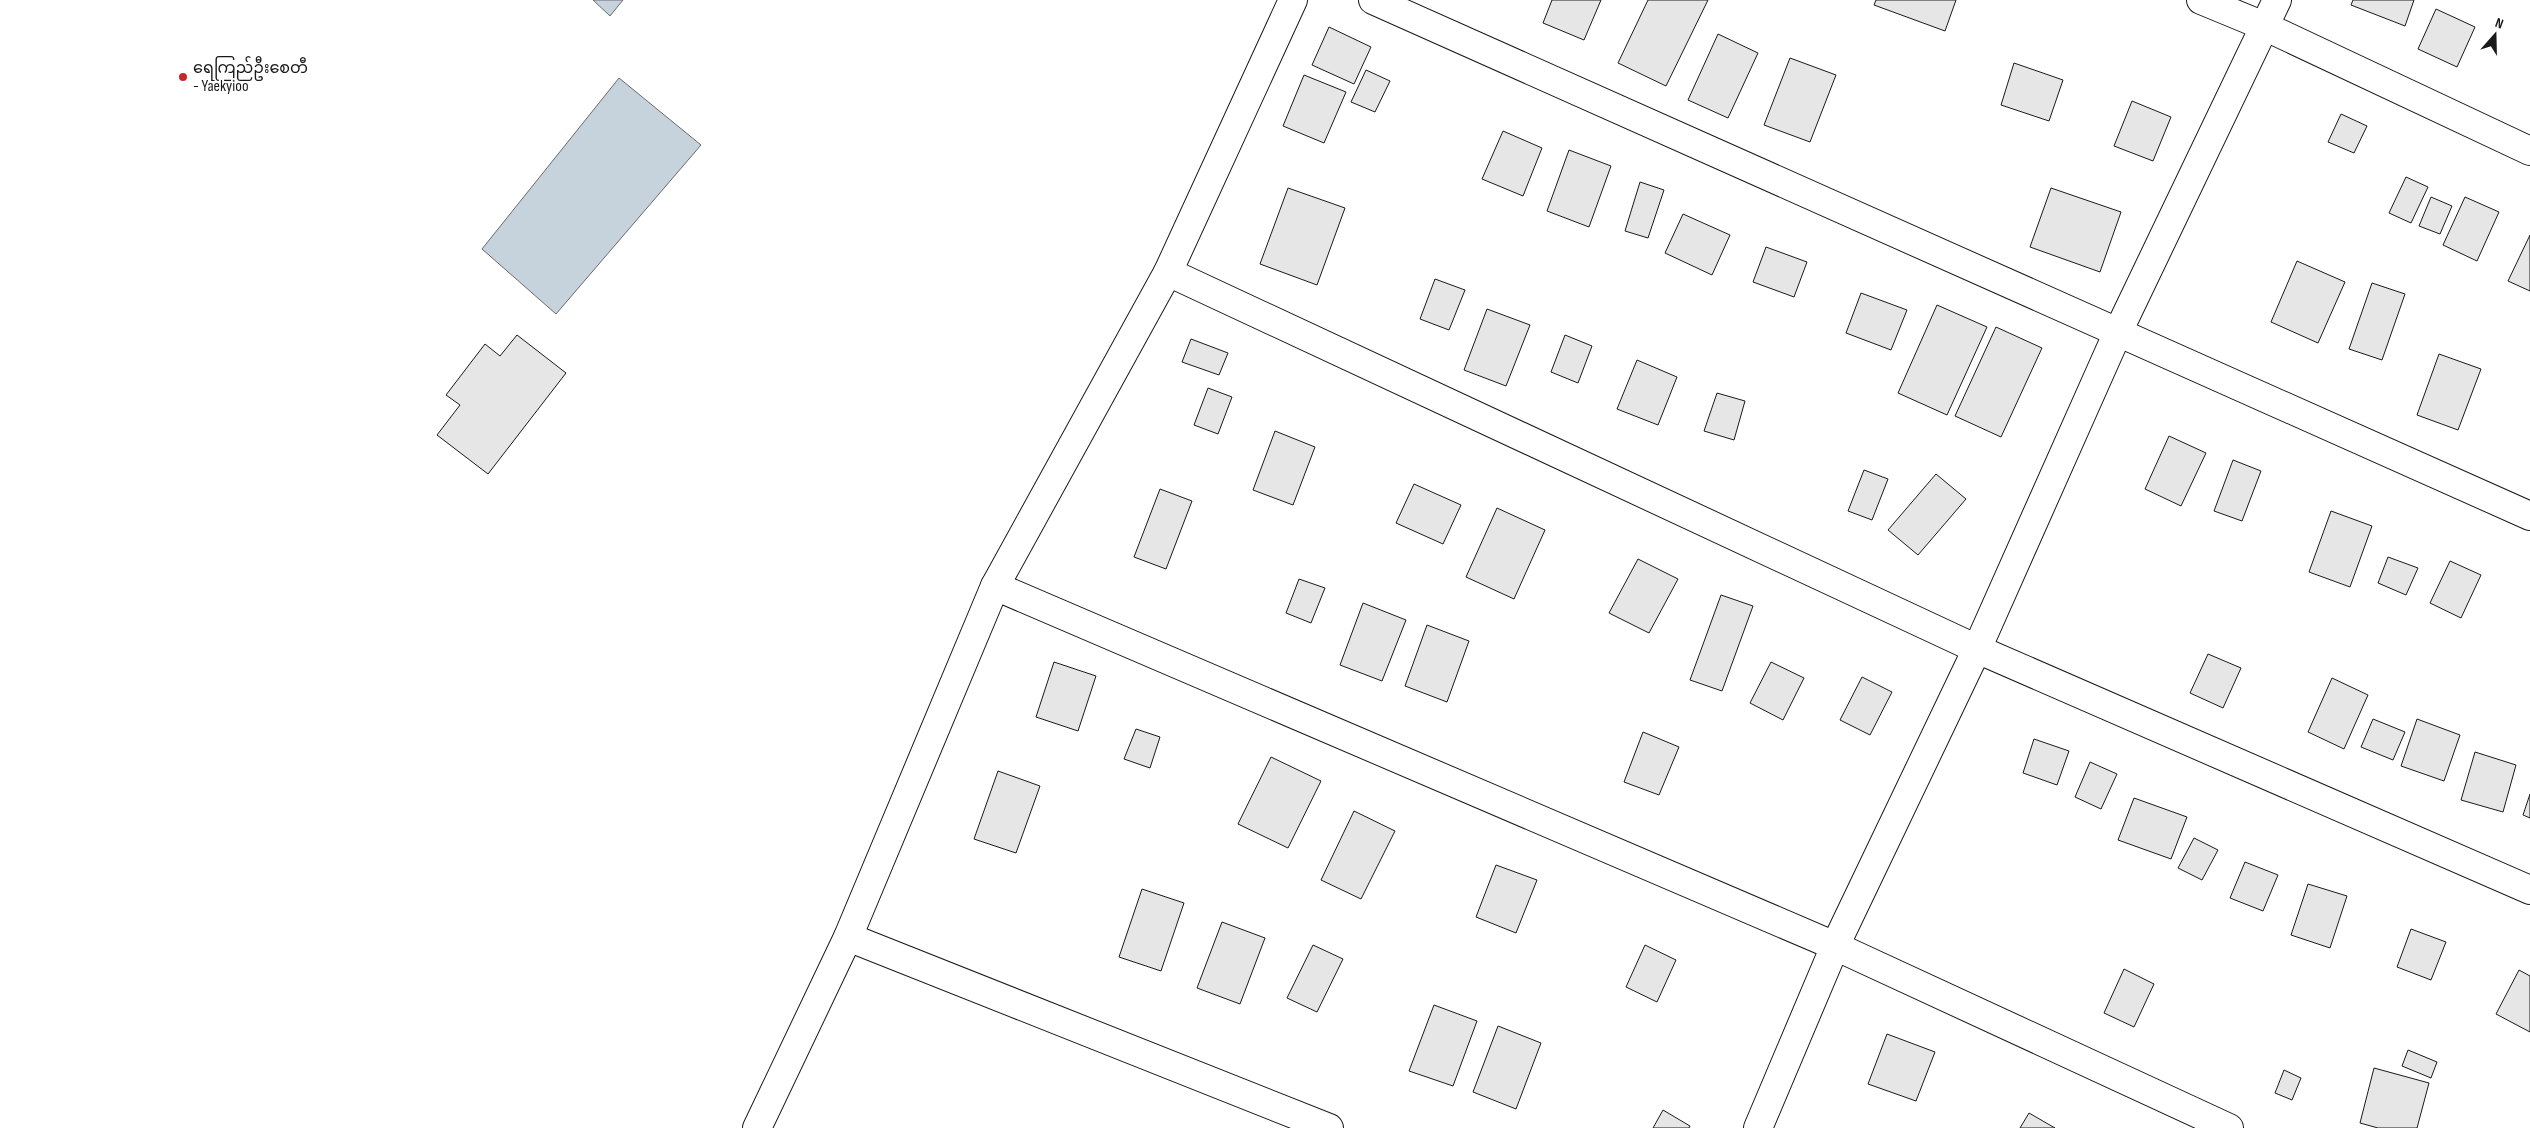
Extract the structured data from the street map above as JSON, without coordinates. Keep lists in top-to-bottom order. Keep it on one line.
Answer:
{"places":["ရေကြည်ဦးစေတီ - Yaekyioo"],"north":"top"}
